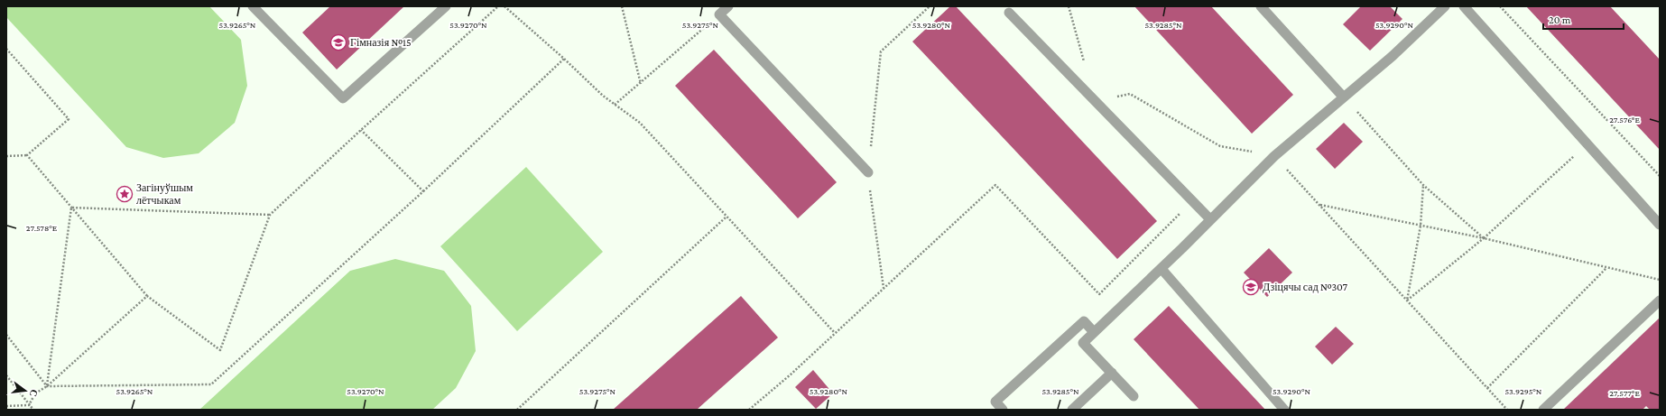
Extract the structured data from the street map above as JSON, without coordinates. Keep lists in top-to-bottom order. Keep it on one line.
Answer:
{"places":{"school or university":["Гімназія №15","Дзіцячы сад №307"],"place":["Загінуўшым лётчыкам"]},"scale_bar":"20 m","north":"right","coordinates":["53.9265°N","53.9270°N","53.9275°N","53.9280°N","53.9285°N","53.9290°N","27.576°E","27.578°E","53.9295°N","27.577°E"]}
